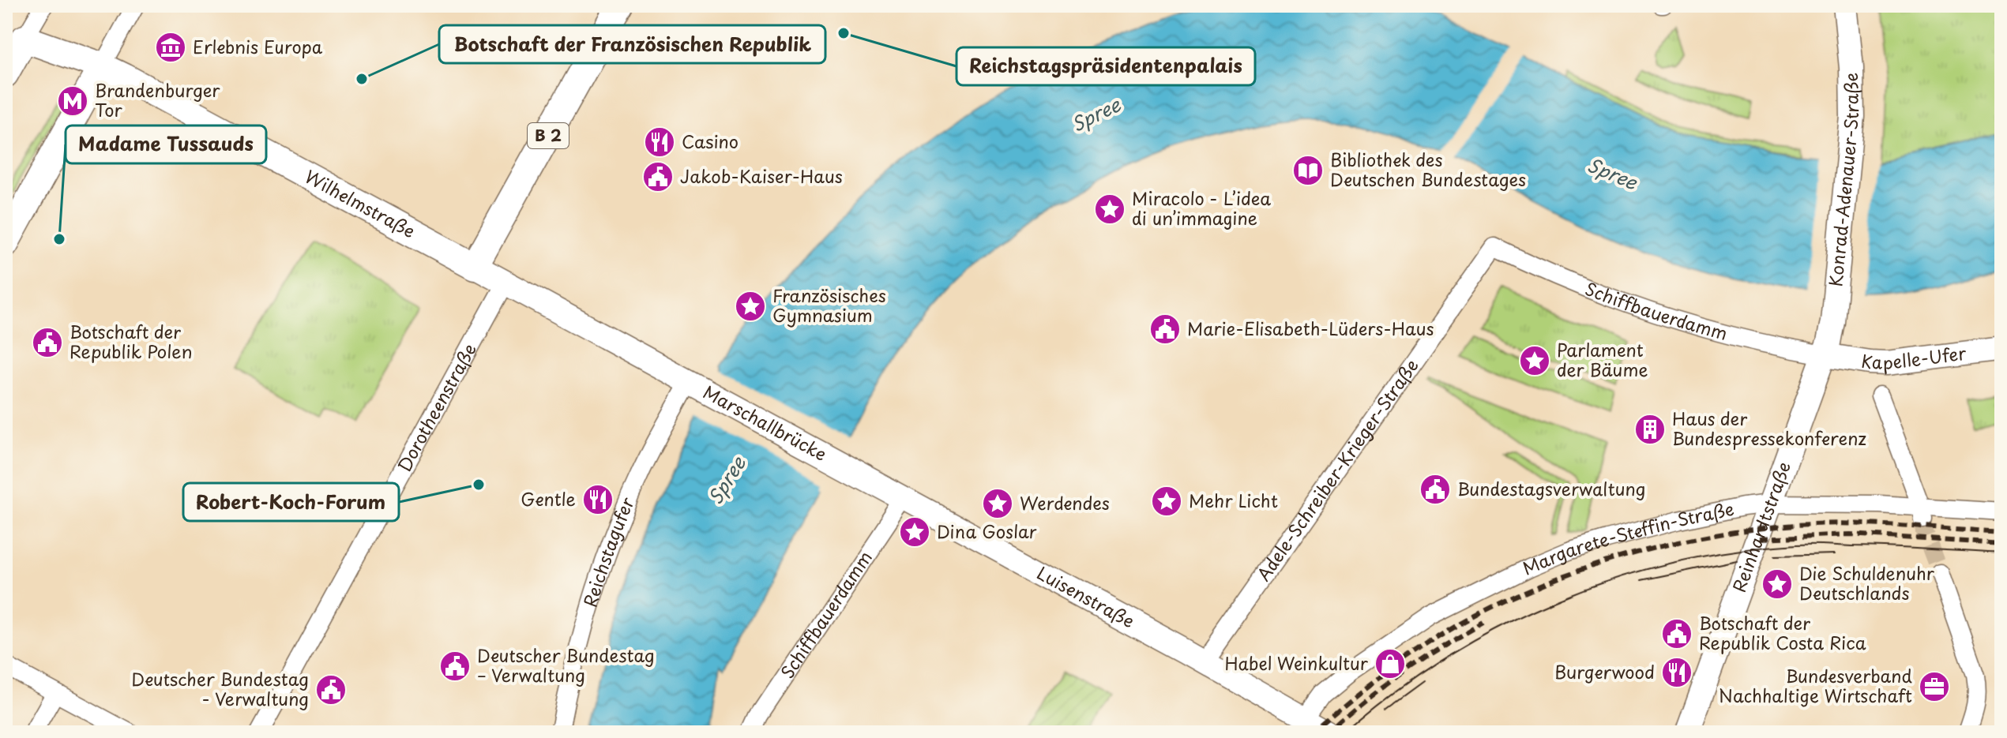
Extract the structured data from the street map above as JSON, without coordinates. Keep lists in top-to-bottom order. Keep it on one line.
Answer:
{"streets":{"main road":["B 2","Wilhelmstraße"],"street":["Konrad-Adenauer-Straße","Schiffbauerdamm","Kapelle-Ufer","Dorotheenstraße","Marschallbrücke","Adele-Schreiber-Krieger-Straße","Reinhardtstraße","Margarete-Steffin-Straße","Reichstagufer","Luisenstraße"]},"crossings":[["B 2","Wilhelmstraße"],["Konrad-Adenauer-Straße","Schiffbauerdamm"],["Konrad-Adenauer-Straße","Kapelle-Ufer"],["Konrad-Adenauer-Straße","Reinhardtstraße"],["Wilhelmstraße","Dorotheenstraße"],["Wilhelmstraße","Marschallbrücke"],["Wilhelmstraße","Reichstagufer"],["Schiffbauerdamm","Kapelle-Ufer"],["Schiffbauerdamm","Adele-Schreiber-Krieger-Straße"],["Schiffbauerdamm","Reinhardtstraße"],["Schiffbauerdamm","Luisenstraße"],["Kapelle-Ufer","Reinhardtstraße"],["Marschallbrücke","Reichstagufer"],["Marschallbrücke","Luisenstraße"],["Adele-Schreiber-Krieger-Straße","Luisenstraße"],["Reinhardtstraße","Margarete-Steffin-Straße"],["Margarete-Steffin-Straße","Luisenstraße"]],"water":["Spree"],"places":{"other":["Reichstagspräsidentenpalais","Botschaft der Französischen Republik","Madame Tussauds","Robert-Koch-Forum"],"museum":["Erlebnis Europa"],"metro station":["Brandenburger Tor"],"restaurant":["Casino","Gentle","Burgerwood"],"library":["Bibliothek des Deutschen Bundestages"],"public building":["Jakob-Kaiser-Haus","Marie-Elisabeth-Lüders-Haus","Botschaft der Republik Polen","Bundestagsverwaltung","Botschaft der Republik Costa Rica","Deutscher Bundestag – Verwaltung","Deutscher Bundestag - Verwaltung"],"place":["Miracolo - L’idea di un’immagine","Französisches Gymnasium","Parlament der Bäume","Mehr Licht","Werdendes","Dina Goslar","Die Schuldenuhr Deutschlands"],"building":["Haus der Bundespressekonferenz"],"shop":["Habel Weinkultur"],"office":["Bundesverband Nachhaltige Wirtschaft"]}}
